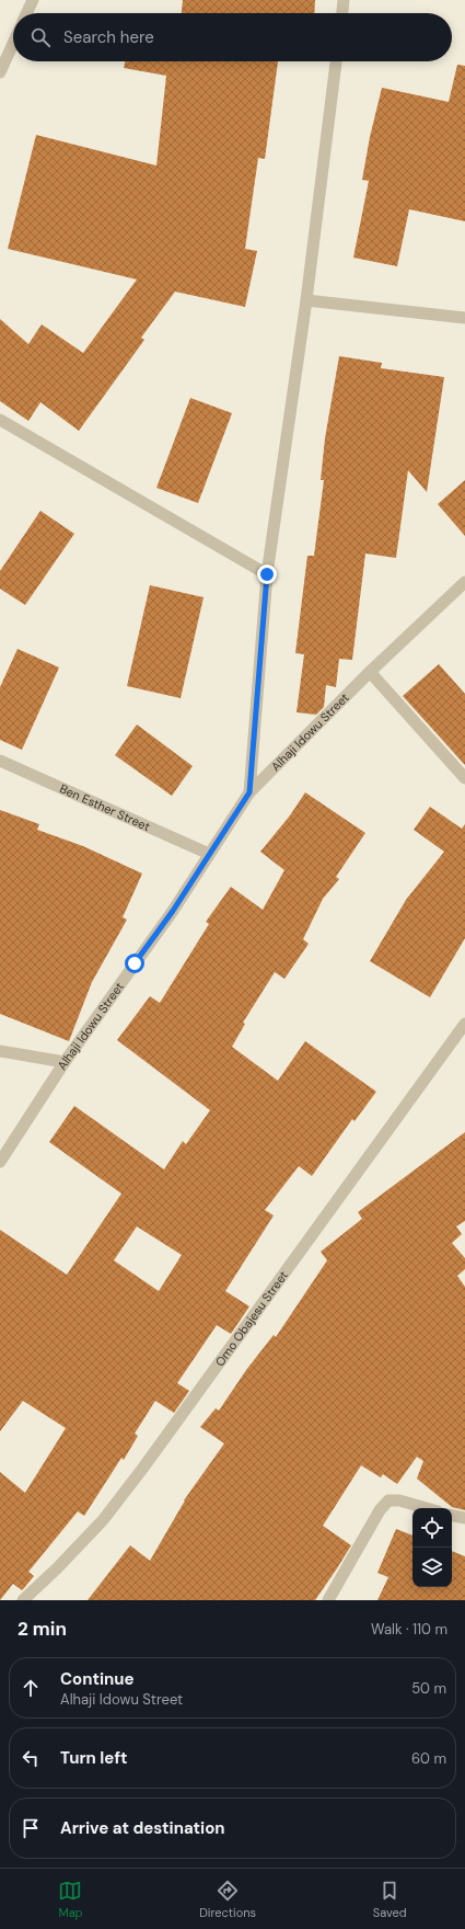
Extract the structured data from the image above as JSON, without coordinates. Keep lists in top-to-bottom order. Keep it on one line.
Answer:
{"streets":{"street":["Alhaji Idowu Street","Ben Esther Street","Omo Obajesu Street"]},"crossings":[["Alhaji Idowu Street","Ben Esther Street"]],"page":{"search":"Search here","heading":["2 min","Walk · 110 m"],"list":[["Continue","Alhaji Idowu Street","50 m"],["Turn left","60 m"],"Arrive at destination"],"nav":["Map","Directions","Saved"]}}
